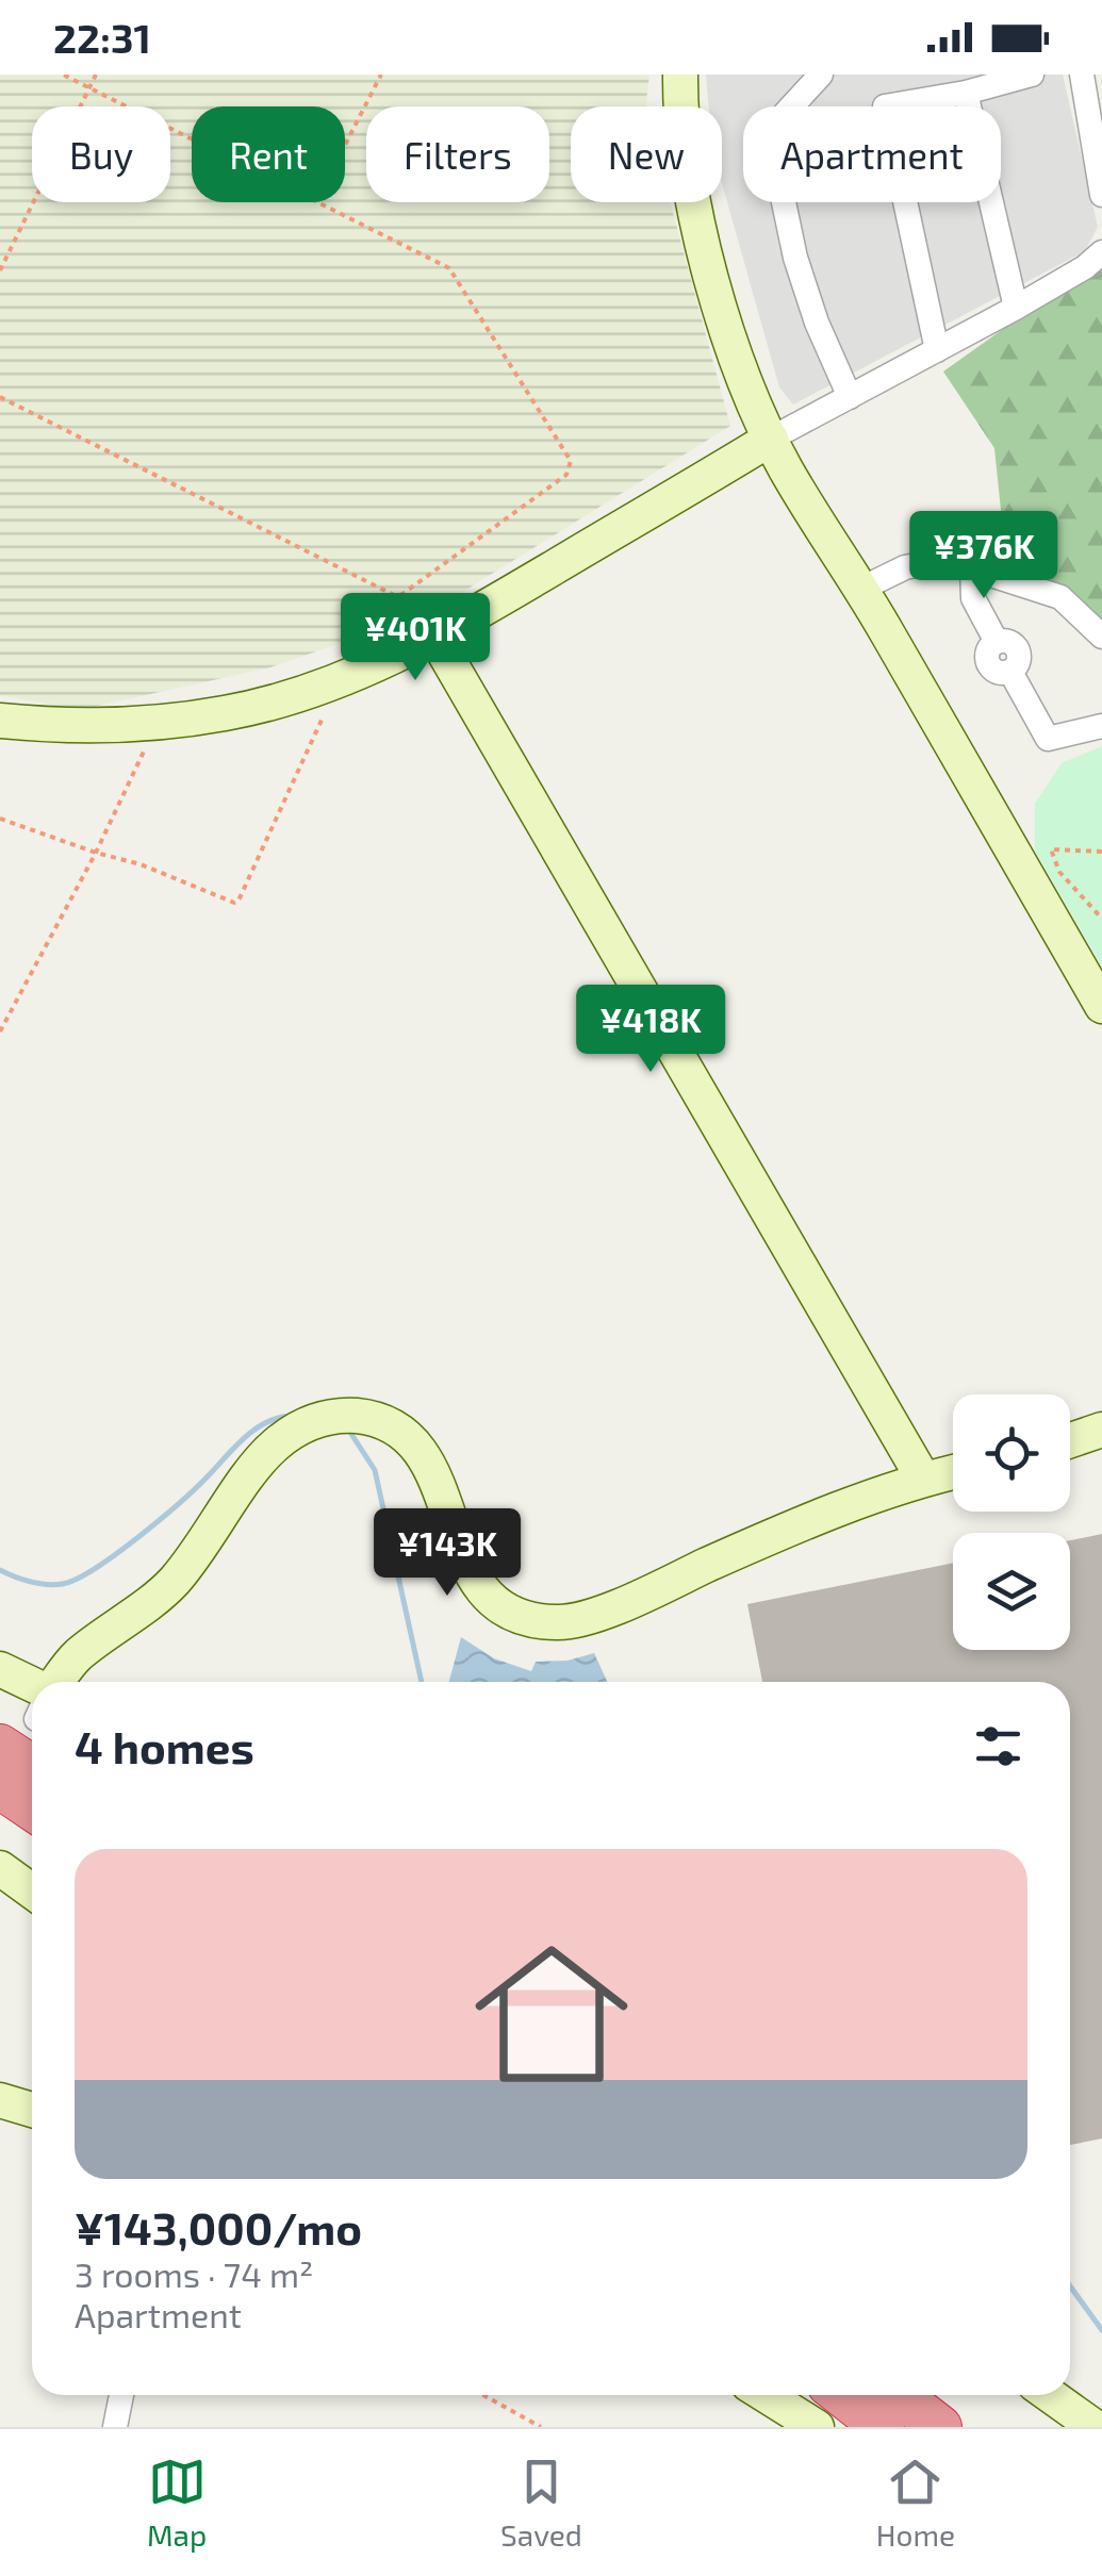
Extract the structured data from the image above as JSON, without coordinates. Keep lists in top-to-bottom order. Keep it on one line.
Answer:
{"page":{"status":"22:31","chip":["Buy","Rent","Filters","New","Apartment"],"price":["¥376K","¥401K","¥418K","¥143K"],"heading":"4 homes","list":[{"name":"¥143,000/mo","note":"3 rooms · 74 m² · Apartment"}],"tabs":["Map","Saved","Home"]}}
